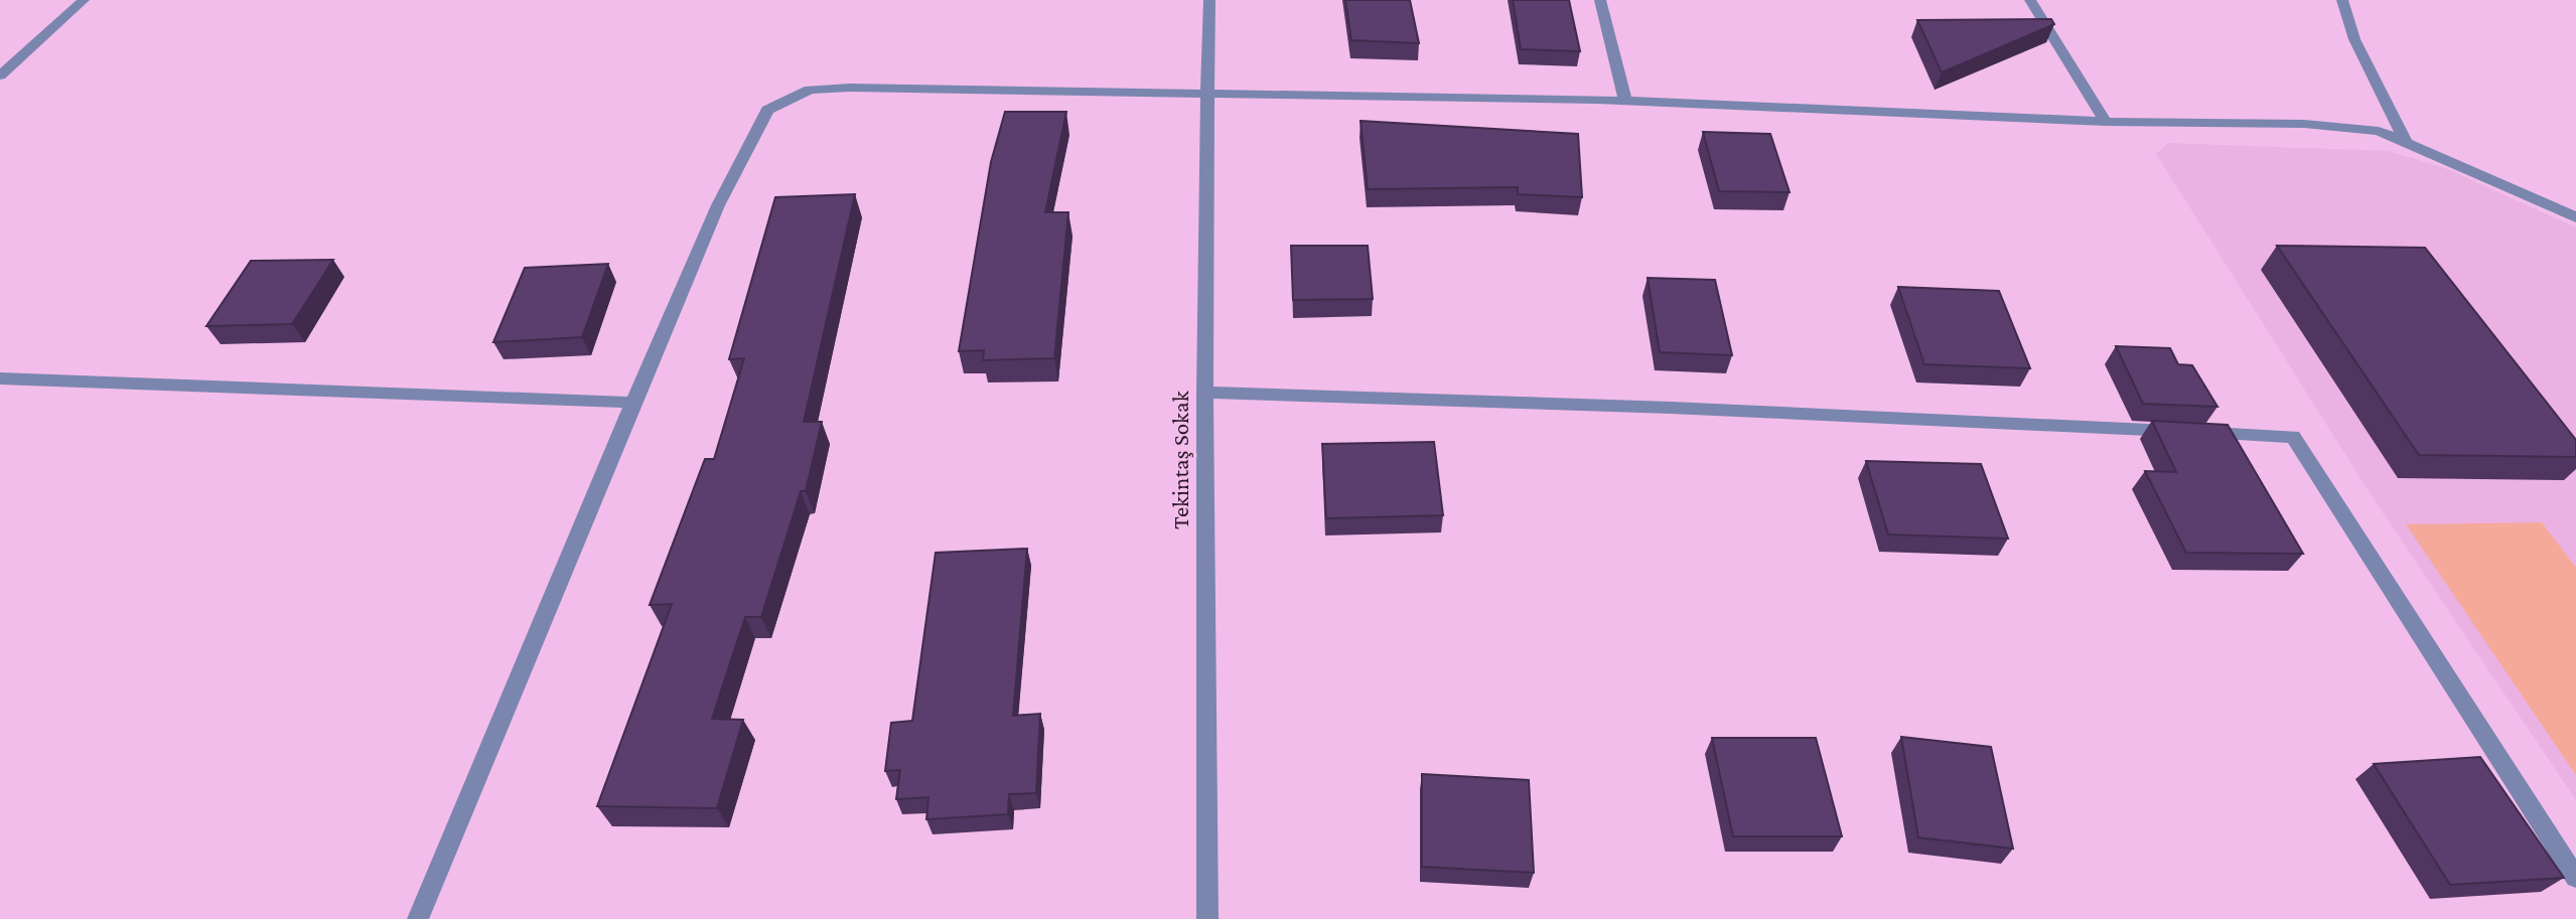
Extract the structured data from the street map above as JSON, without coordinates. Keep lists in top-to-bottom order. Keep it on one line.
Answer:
{"streets":{"street":["Tekintaş Sokak"]}}
